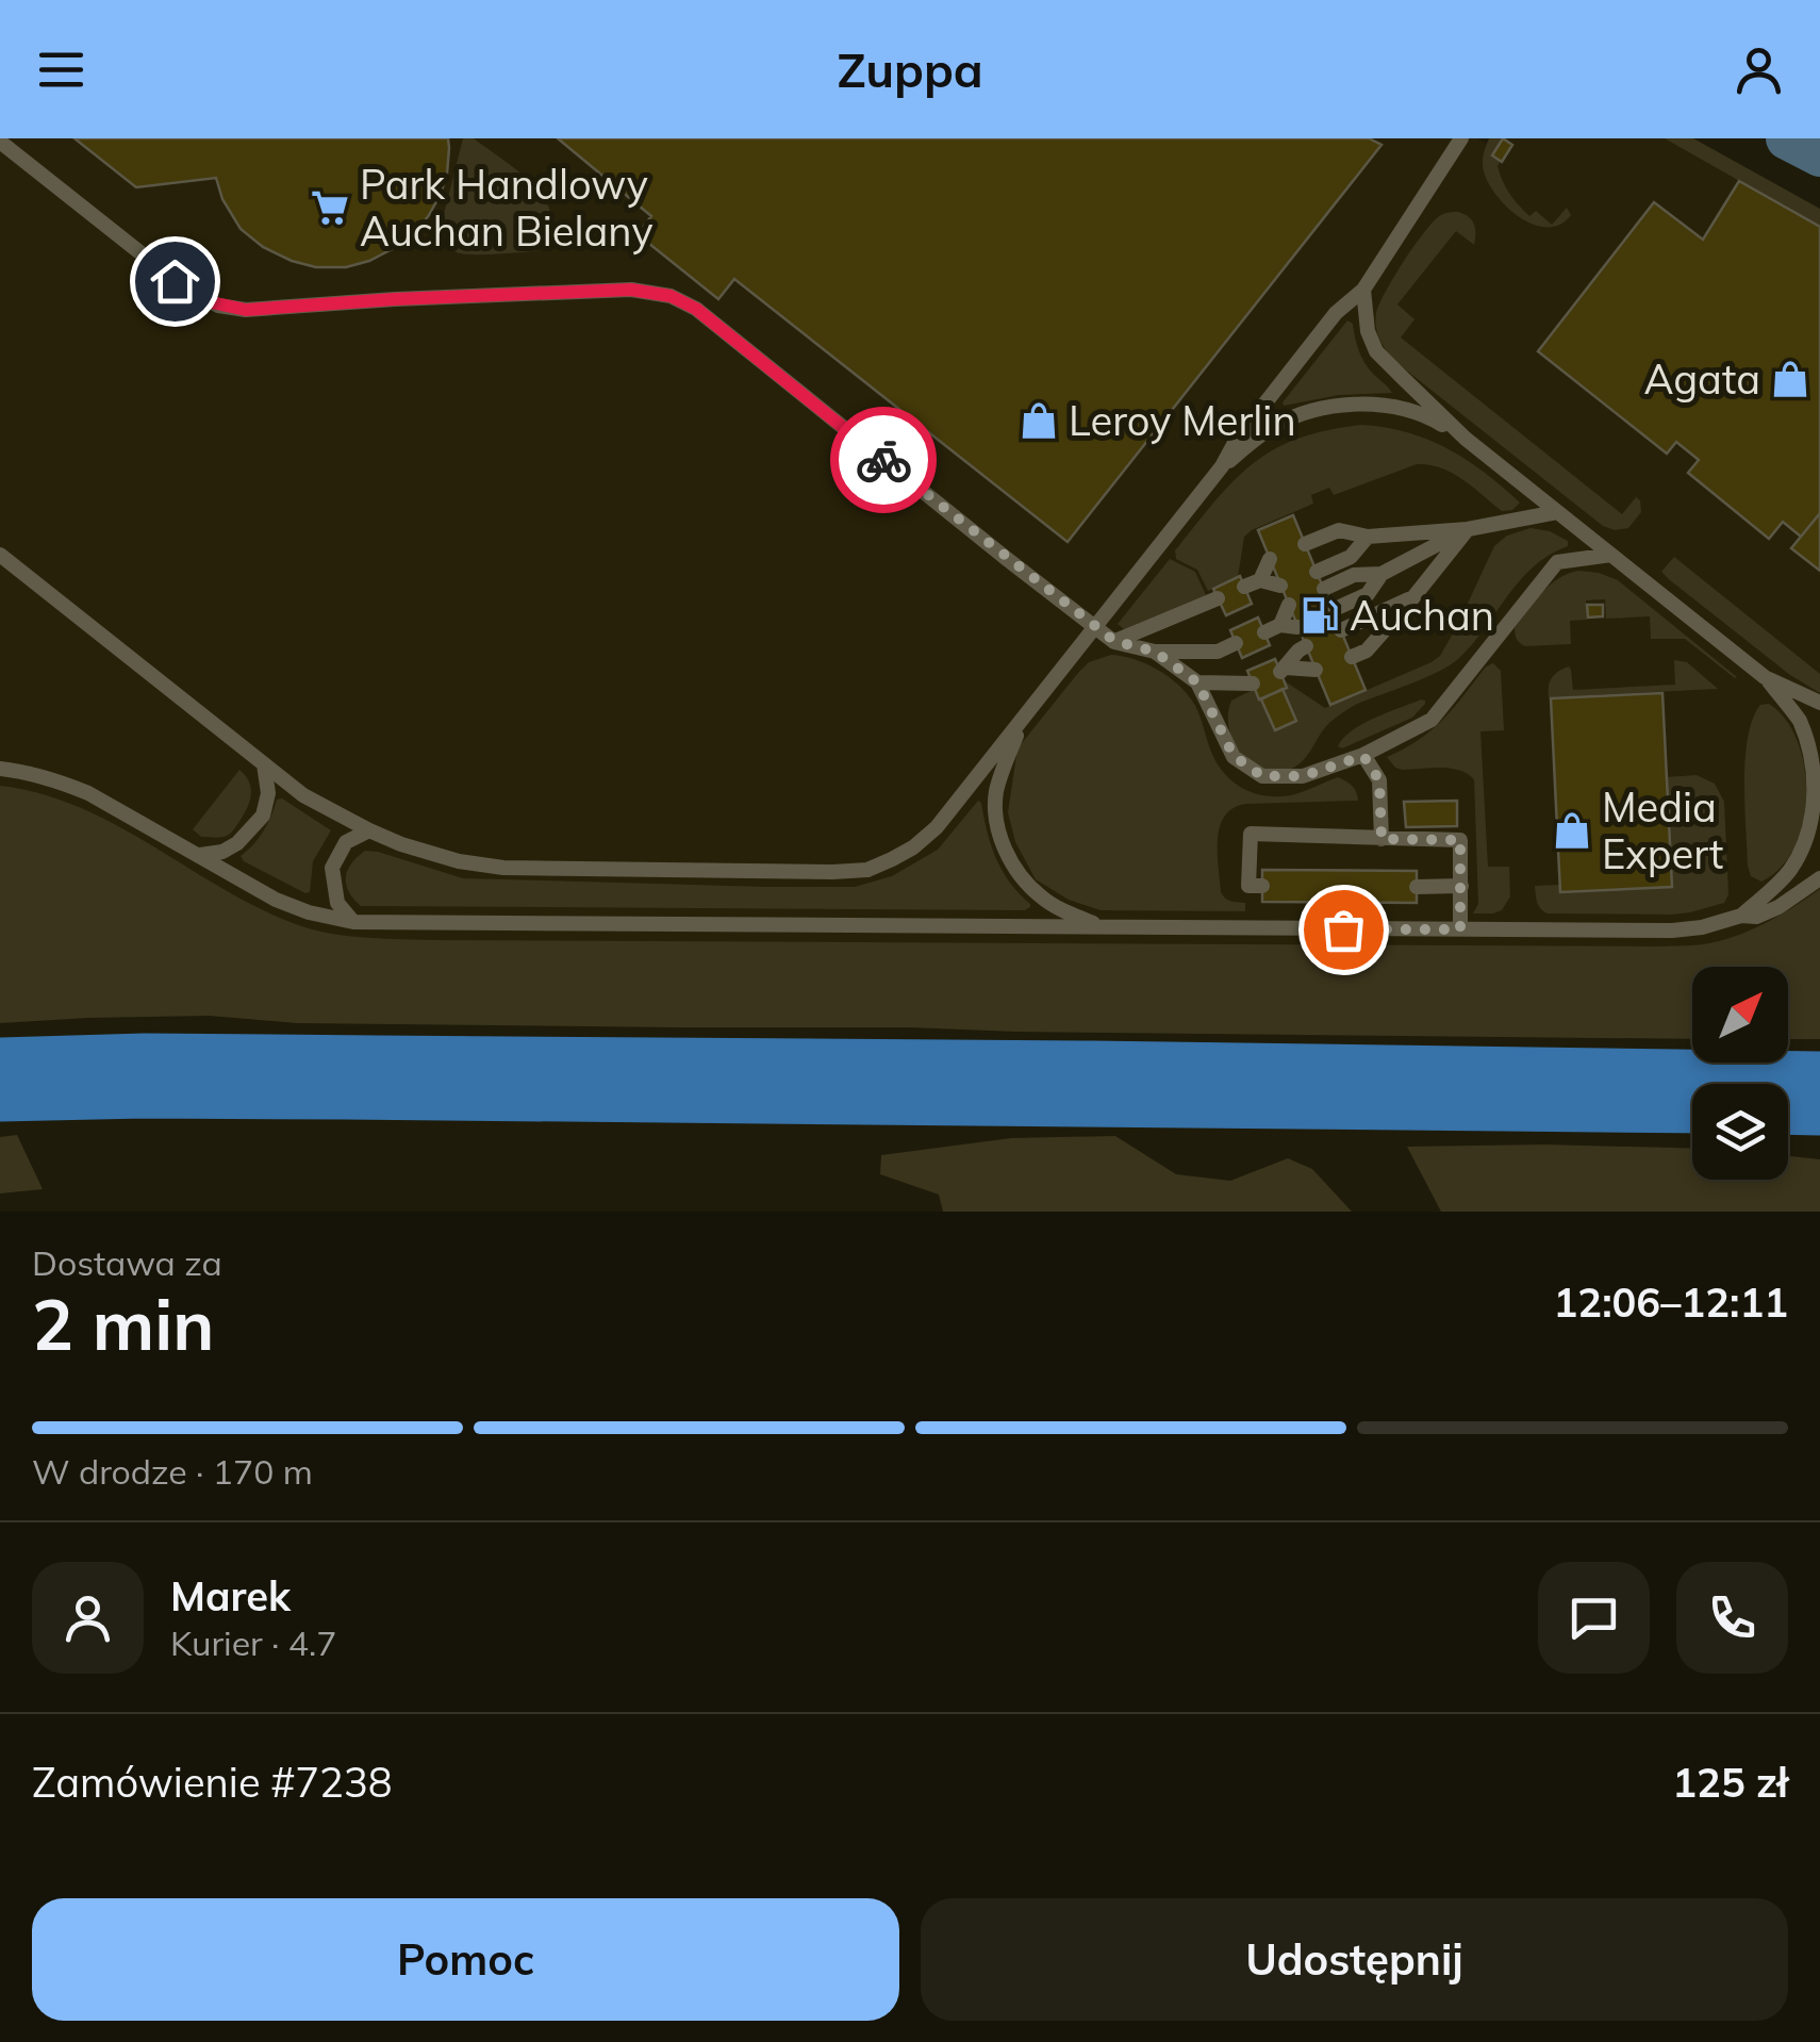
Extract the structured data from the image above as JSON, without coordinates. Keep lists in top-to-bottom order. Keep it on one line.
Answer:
{"places":{"supermarket":["Park Handlowy Auchan Bielany"],"shop":["Agata","Leroy Merlin","Media Expert"],"fuel station":["Auchan"]},"north":"top right","page":{"header":"Zuppa","heading":["2 min","Dostawa za","12:06–12:11"],"panel":["Marek","Kurier · 4.7","Zamówienie #7238","125 zł"],"bar":"W drodze · 170 m","buttons":["Pomoc","Udostępnij"]}}
